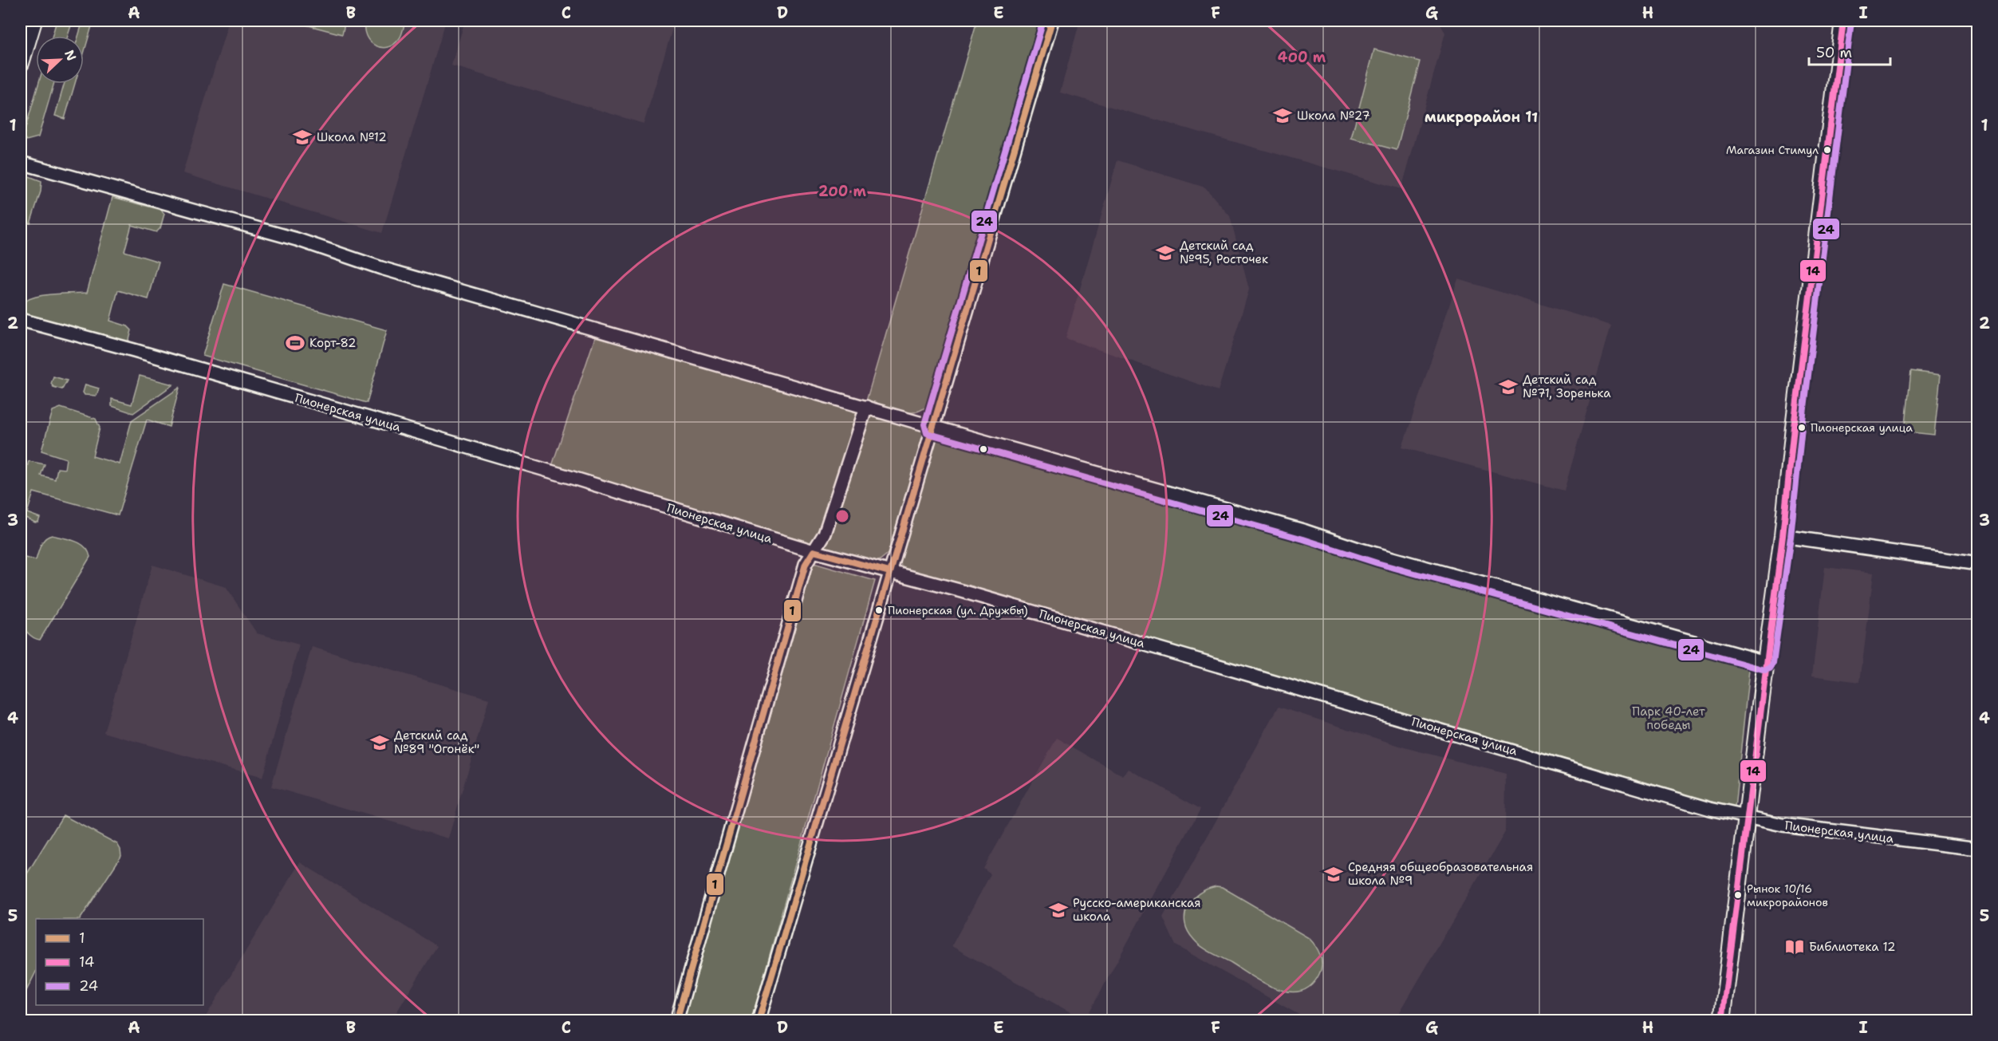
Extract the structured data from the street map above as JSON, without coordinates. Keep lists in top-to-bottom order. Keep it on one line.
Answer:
{"streets":{"street":["Пионерская улица"]},"districts":["микрорайон 11"],"parks":["Парк 40-лет победы"],"places":{"school or university":["Школа №27","Школа №12","Детский сад №95, Росточек","Детский сад №71, Зоренька","Детский сад №89 \"Огонёк\"","Средняя общеобразовательная школа №9","Русско-американская школа"],"other":["Магазин Стимул","Пионерская улица","Пионерская (ул. Дружбы)","Рынок 10/16 микрорайонов"],"sports":["Корт-82"],"library":["Библиотека 12"]},"lines":["transit line 1","transit line 14","transit line 24"],"legend":["1","14","24"],"scale_bar":"50 m","north":"top right","grid":{"columns":["A","B","C","D","E","F","G","H","I"],"rows":["1","2","3","4","5"]},"rings":["400 m","200 m"]}
